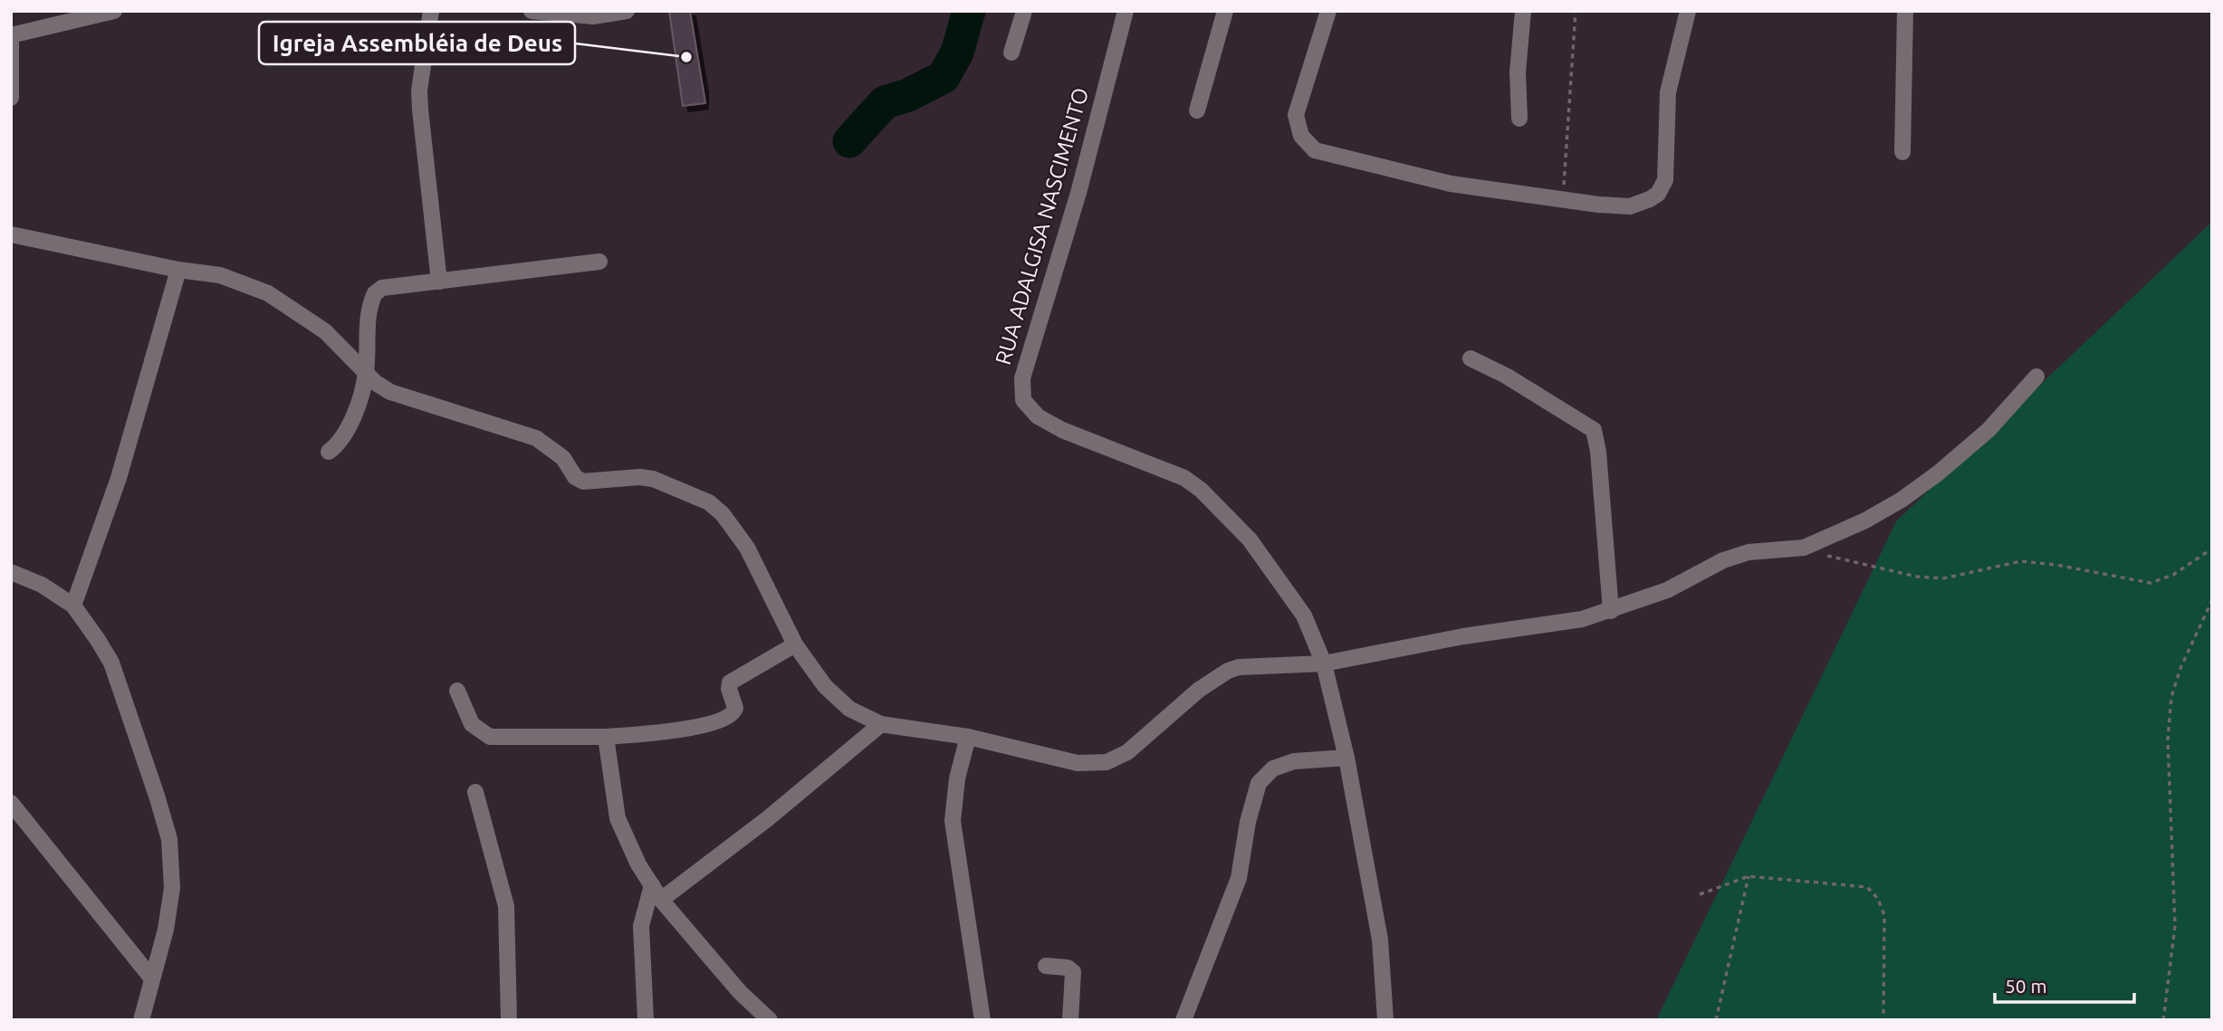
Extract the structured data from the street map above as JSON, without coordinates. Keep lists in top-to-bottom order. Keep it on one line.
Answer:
{"streets":{"street":["RUA ADALGISA NASCIMENTO"]},"places":["Igreja Assembléia de Deus"],"scale_bar":"50 m"}
